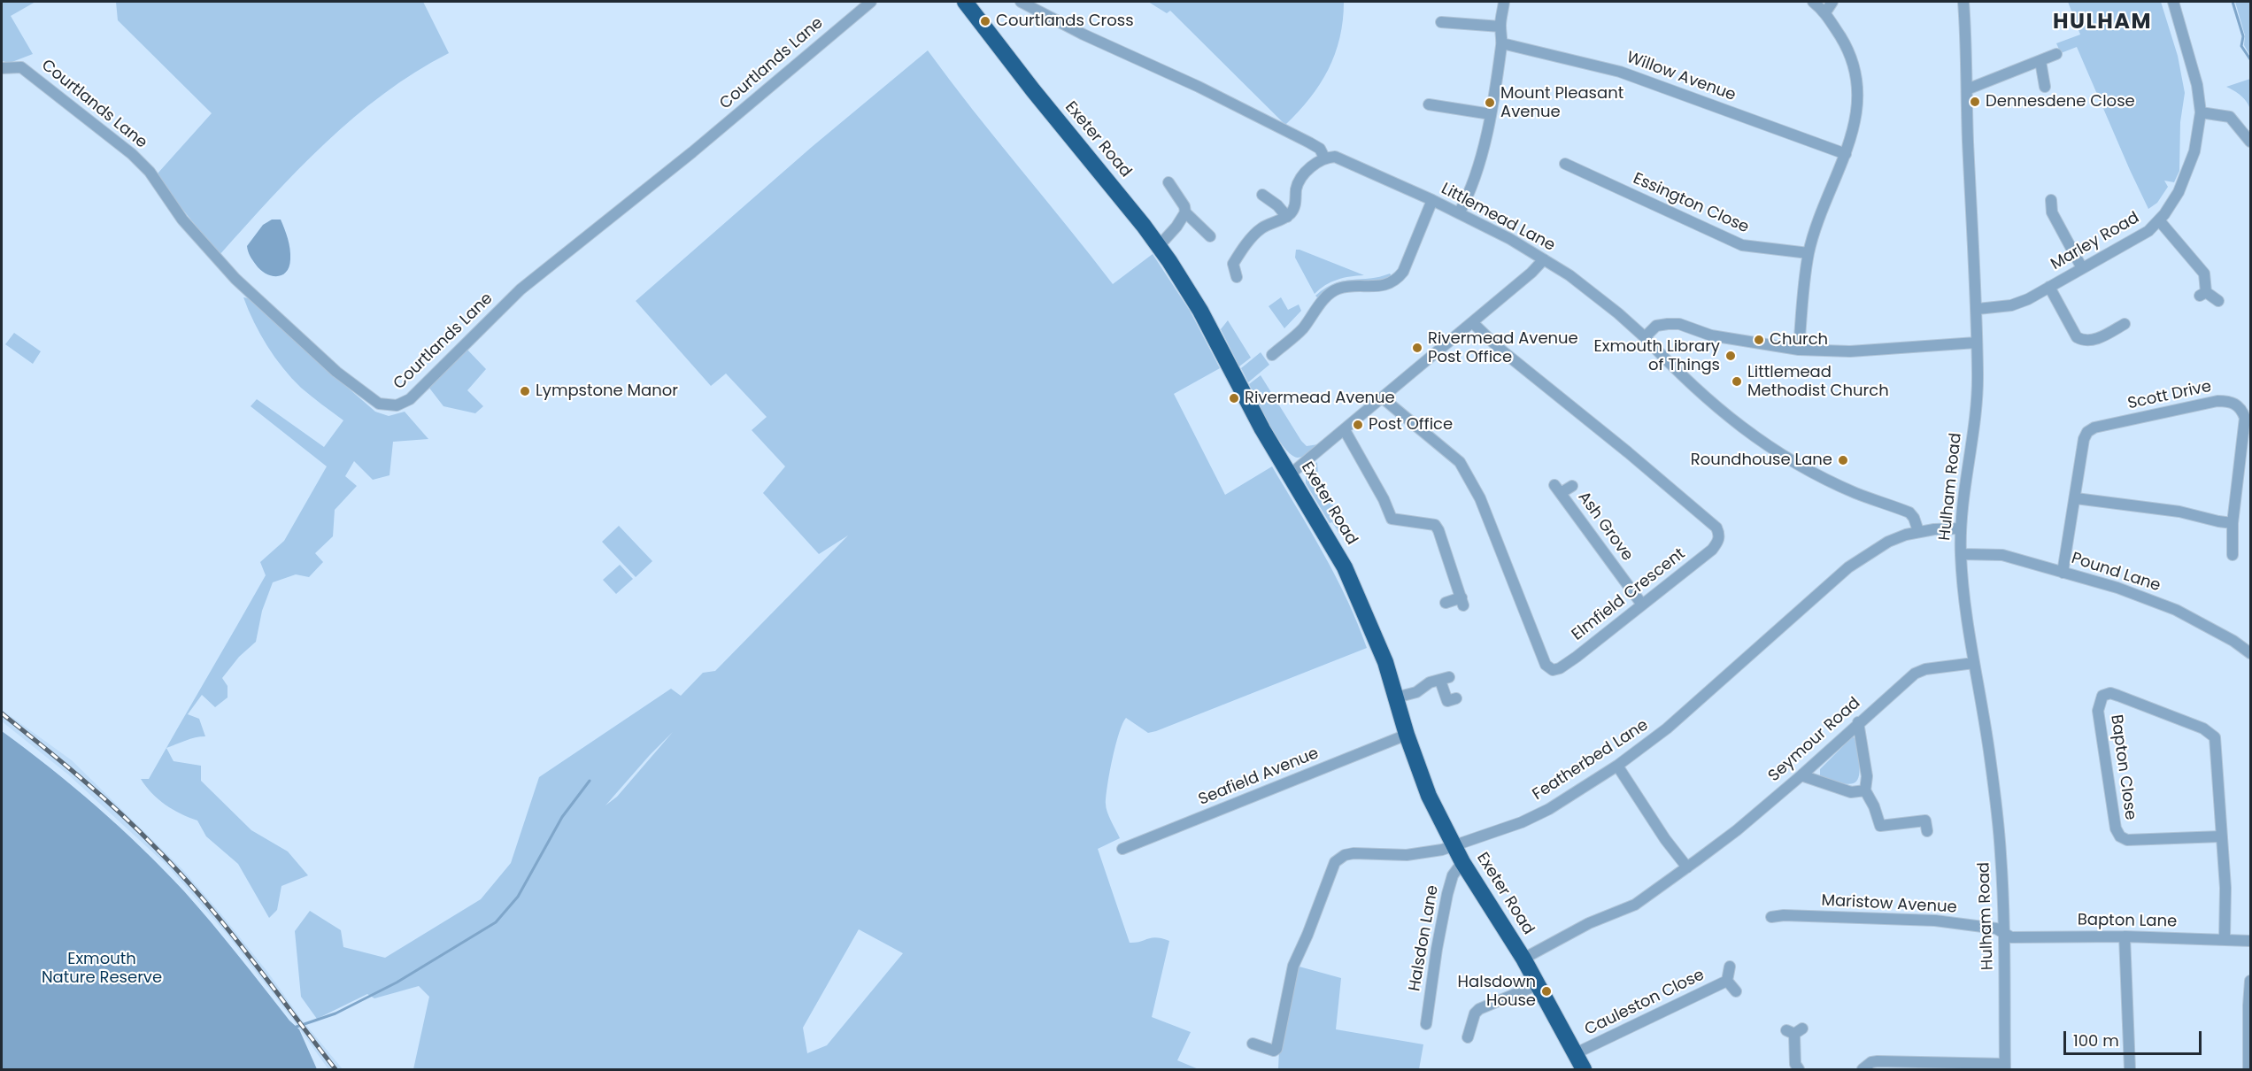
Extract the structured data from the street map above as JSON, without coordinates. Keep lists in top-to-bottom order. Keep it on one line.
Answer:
{"streets":{"highway":["Exeter Road"],"street":["Courtlands Lane","Willow Avenue","Essington Close","Littlemead Lane","Marley Road","Scott Drive","Hulham Road","Ash Grove","Pound Lane","Elmfield Crescent","Seymour Road","Featherbed Lane","Bapton Close","Seafield Avenue","Maristow Avenue","Bapton Lane","Halsdon Lane","Cauleston Close"]},"crossings":[["Exeter Road","Seymour Road"],["Exeter Road","Featherbed Lane"],["Exeter Road","Seafield Avenue"],["Exeter Road","Halsdon Lane"],["Exeter Road","Cauleston Close"],["Marley Road","Hulham Road"],["Scott Drive","Pound Lane"],["Hulham Road","Pound Lane"],["Hulham Road","Seymour Road"],["Hulham Road","Featherbed Lane"],["Hulham Road","Maristow Avenue"],["Hulham Road","Bapton Lane"],["Ash Grove","Elmfield Crescent"],["Bapton Close","Bapton Lane"],["Maristow Avenue","Bapton Lane"]],"districts":["HULHAM"],"parks":["Exmouth Nature Reserve"],"places":["Courtlands Cross","Dennesdene Close","Mount Pleasant Avenue","Church","Rivermead Avenue Post Office","Exmouth Library of Things","Littlemead Methodist Church","Lympstone Manor","Rivermead Avenue","Post Office","Roundhouse Lane","Halsdown House"],"scale_bar":"100 m"}
